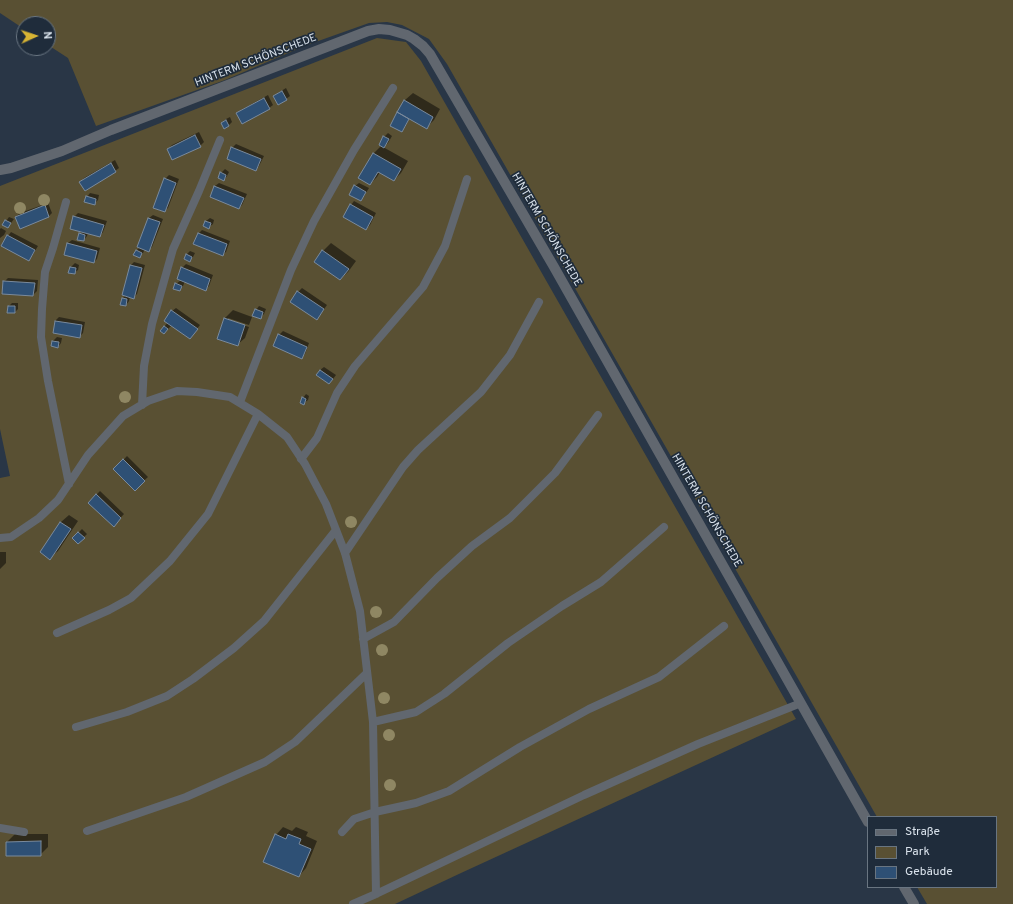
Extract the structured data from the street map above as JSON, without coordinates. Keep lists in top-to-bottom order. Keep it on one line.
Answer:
{"streets":{"street":["HINTERM SCHÖNSCHEDE"]},"legend":["Straße","Park","Gebäude"],"north":"right"}
